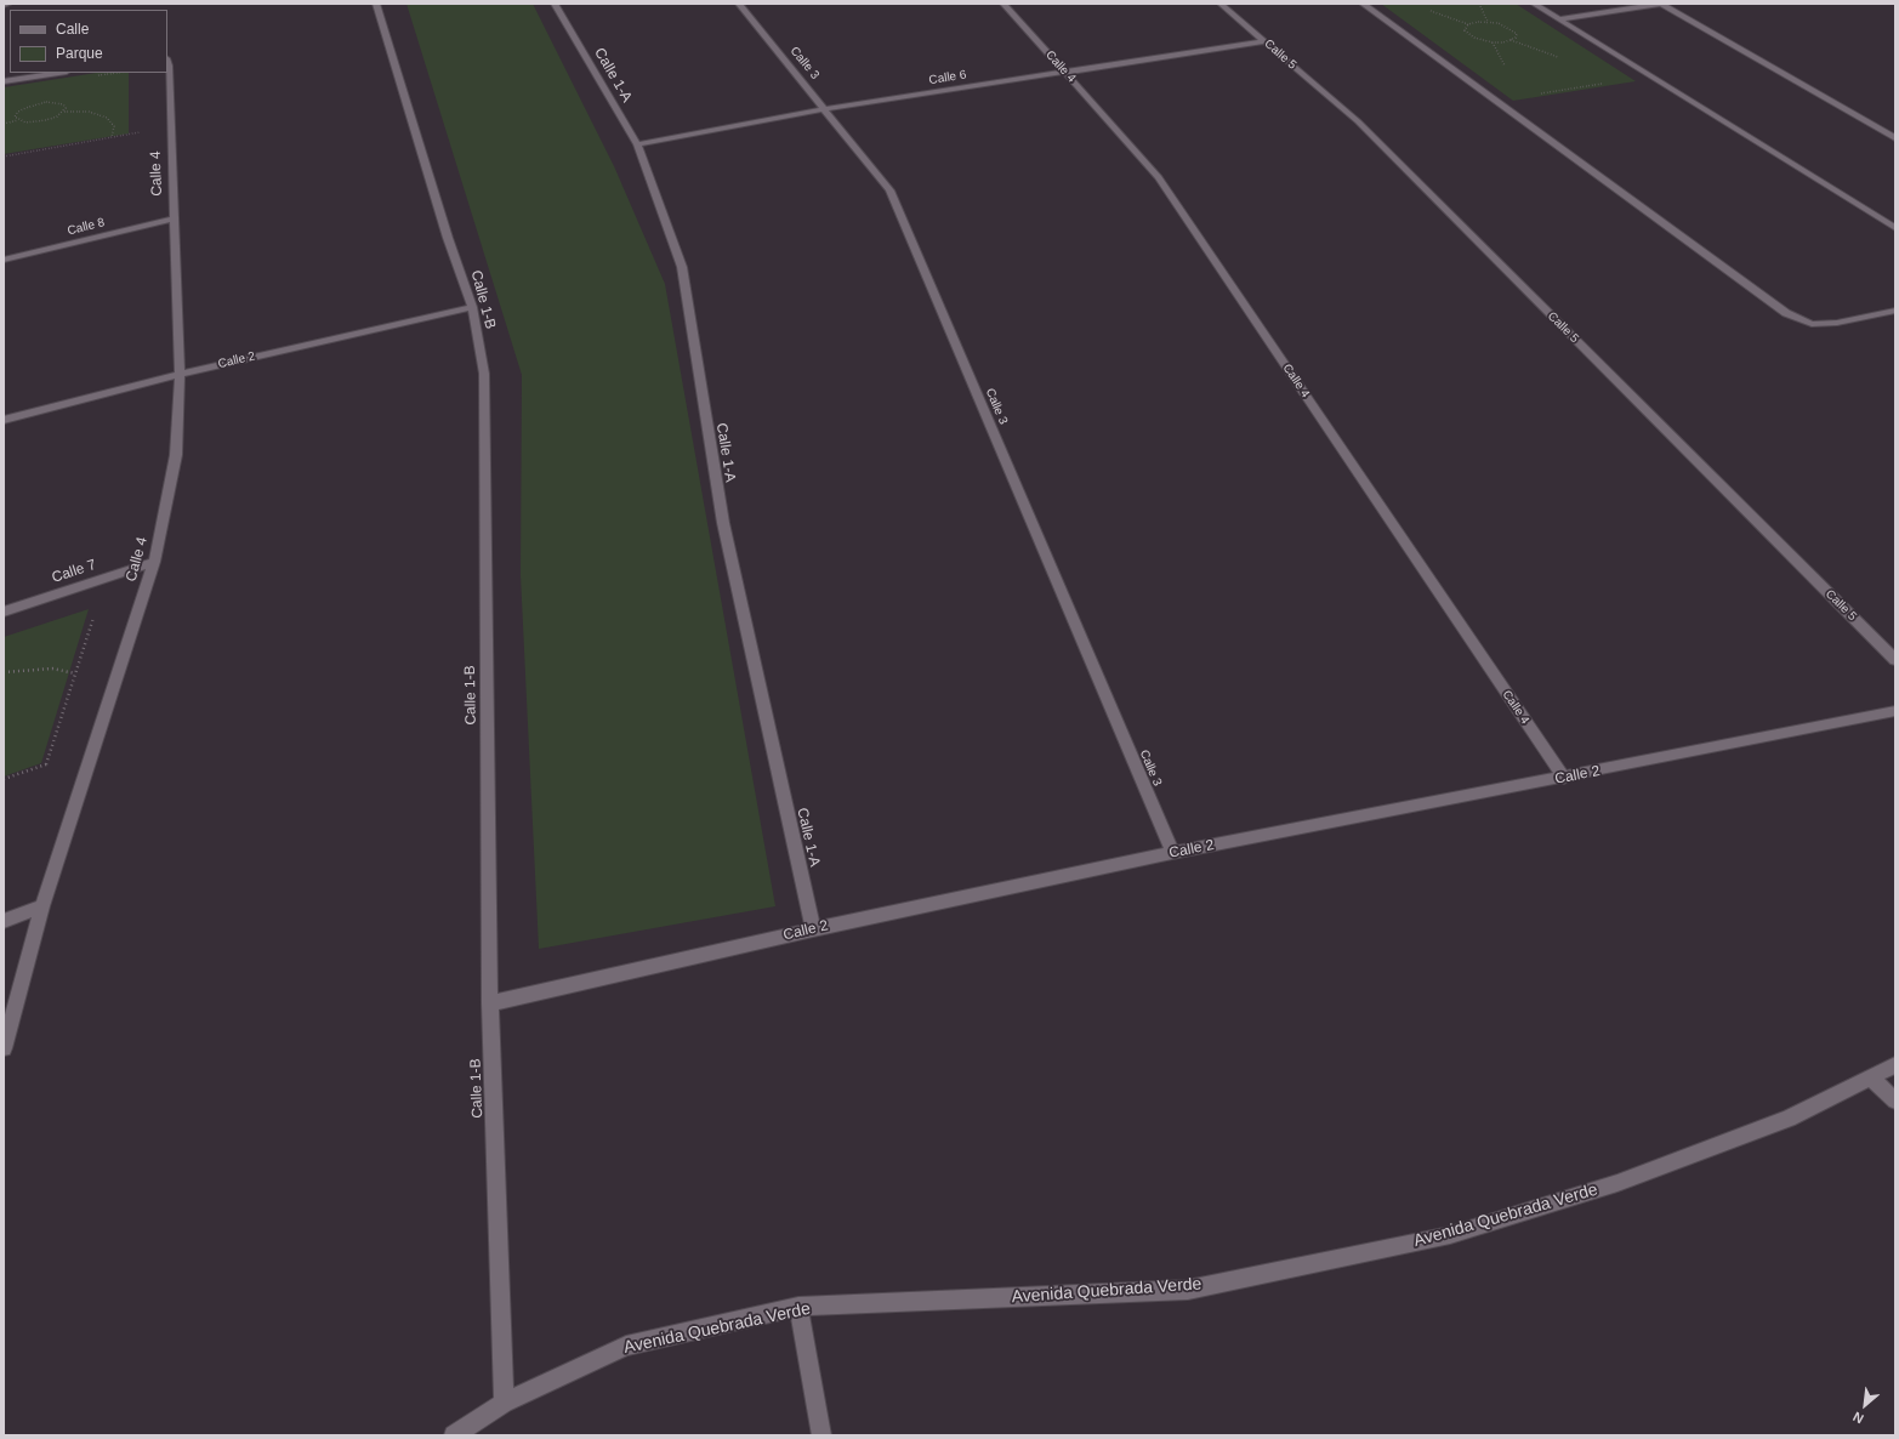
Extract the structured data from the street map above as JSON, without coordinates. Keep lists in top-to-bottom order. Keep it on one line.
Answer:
{"streets":{"street":["Calle 5","Calle 3","Calle 4","Calle 1-A","Calle 6","Calle 8","Calle 1-B","Calle 2","Calle 7","Avenida Quebrada Verde"]},"crossings":[["Calle 5","Calle 6"],["Calle 3","Calle 6"],["Calle 3","Calle 2"],["Calle 4","Calle 6"],["Calle 4","Calle 8"],["Calle 4","Calle 2"],["Calle 4","Calle 7"],["Calle 1-A","Calle 6"],["Calle 1-A","Calle 2"],["Calle 1-B","Calle 2"],["Calle 1-B","Avenida Quebrada Verde"]],"legend":["Calle","Parque"],"north":"bottom left"}
